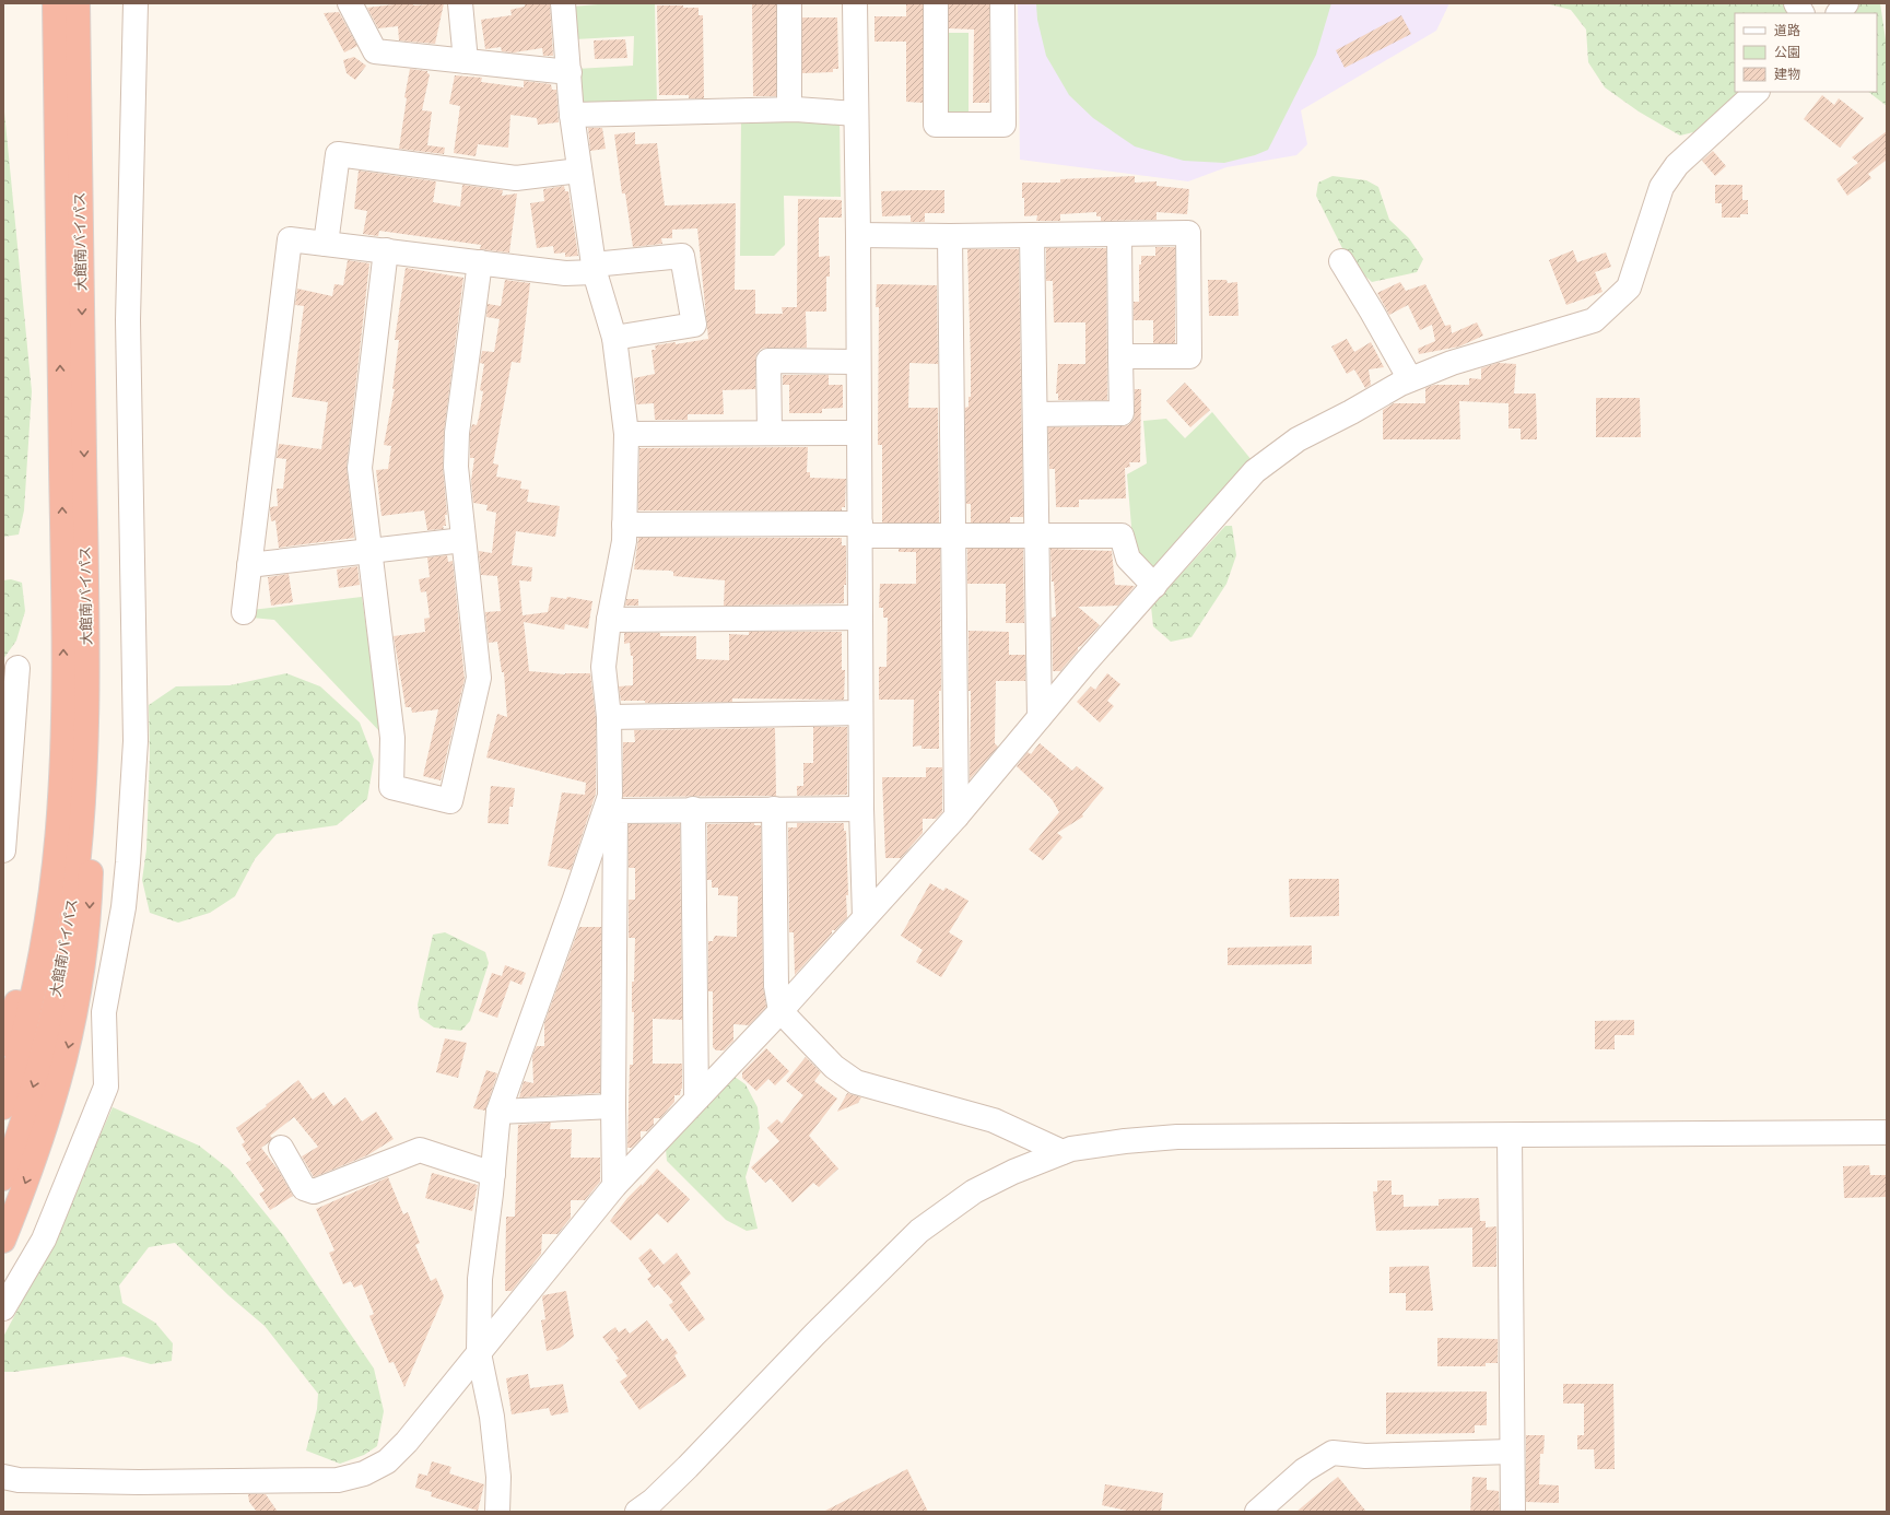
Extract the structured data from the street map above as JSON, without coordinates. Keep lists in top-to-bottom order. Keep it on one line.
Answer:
{"streets":{"highway":["大館南バイパス"]},"legend":["道路","公園","建物"]}
